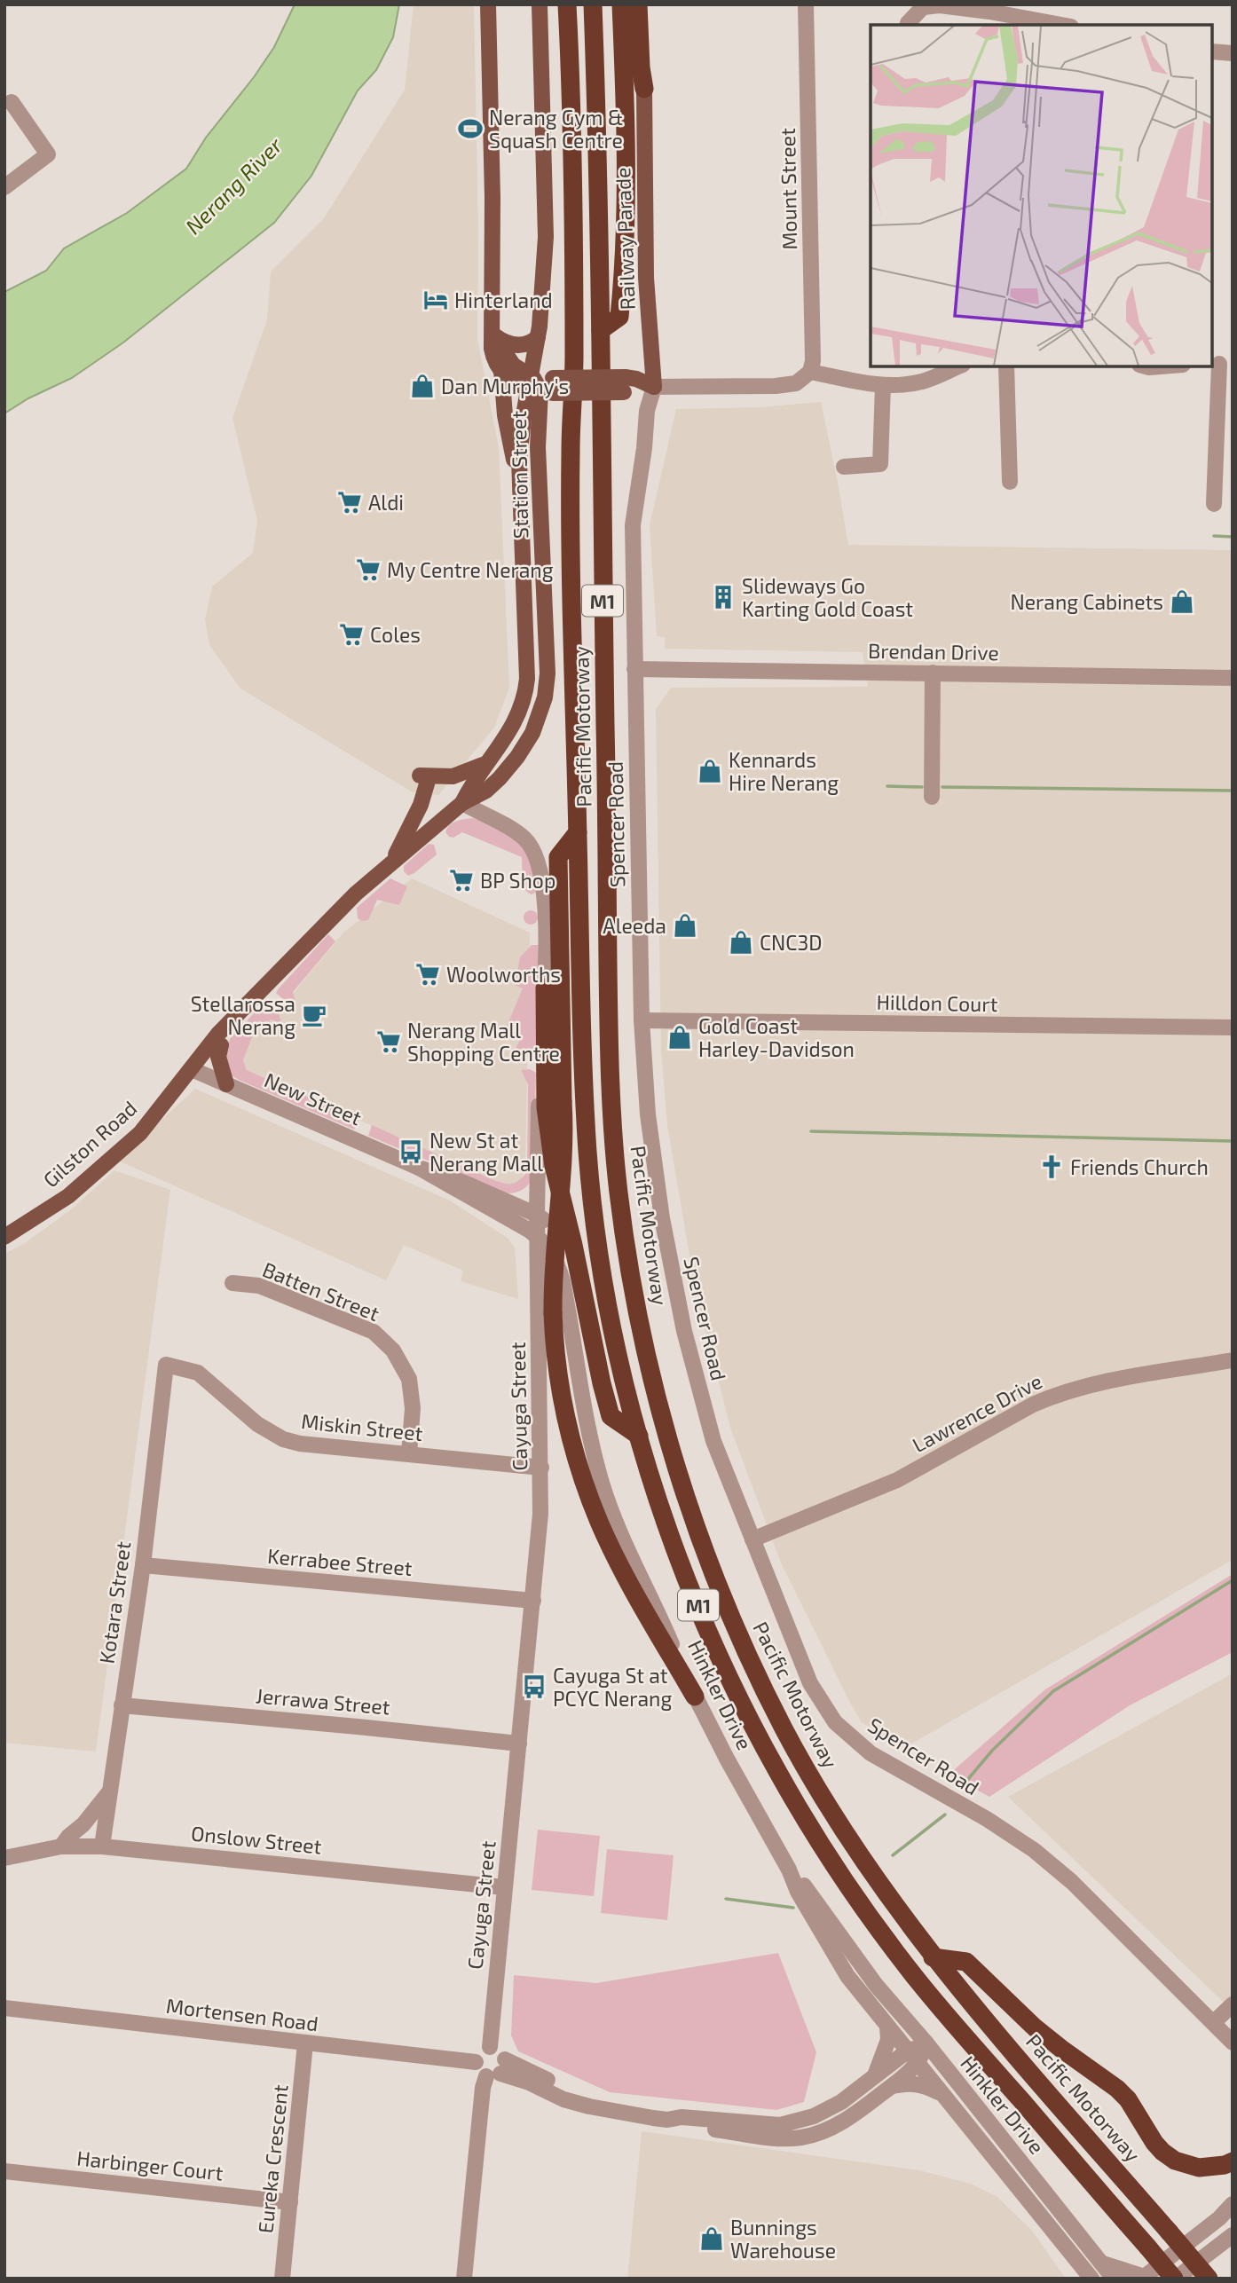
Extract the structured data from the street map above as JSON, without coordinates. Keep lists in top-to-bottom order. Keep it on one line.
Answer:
{"streets":{"highway":["M1","Pacific Motorway"],"main road":["Railway Parade","Station Street","Gilston Road"],"street":["Mount Street","Brendan Drive","Spencer Road","Hilldon Court","New Street","Batten Street","Cayuga Street","Lawrence Drive","Miskin Street","Kerrabee Street","Kotara Street","Hinkler Drive","Jerrawa Street","Onslow Street","Mortensen Road","Eureka Crescent","Harbinger Court"]},"crossings":[["Railway Parade","Spencer Road"],["Station Street","Gilston Road"],["Station Street","Cayuga Street"],["Brendan Drive","Spencer Road"],["Spencer Road","Hilldon Court"],["Spencer Road","Lawrence Drive"],["New Street","Gilston Road"],["New Street","Cayuga Street"],["New Street","Hinkler Drive"],["Gilston Road","Cayuga Street"],["Batten Street","Miskin Street"],["Cayuga Street","Miskin Street"],["Cayuga Street","Kerrabee Street"],["Cayuga Street","Hinkler Drive"],["Cayuga Street","Jerrawa Street"],["Cayuga Street","Onslow Street"],["Cayuga Street","Mortensen Road"],["Miskin Street","Kotara Street"],["Kerrabee Street","Kotara Street"],["Kotara Street","Jerrawa Street"],["Kotara Street","Onslow Street"],["Mortensen Road","Eureka Crescent"],["Eureka Crescent","Harbinger Court"]],"water":["Nerang River"],"places":{"sports":["Nerang Gym & Squash Centre"],"hotel":["Hinterland"],"shop":["Dan Murphy's","Nerang Cabinets","Kennards Hire Nerang","Aleeda","CNC3D","Gold Coast Harley-Davidson","Bunnings Warehouse"],"supermarket":["Aldi","My Centre Nerang","Coles","BP Shop","Woolworths","Nerang Mall Shopping Centre"],"building":["Slideways Go Karting Gold Coast"],"cafe":["Stellarossa Nerang"],"bus stop":["New St at Nerang Mall","Cayuga St at PCYC Nerang"],"church":["Friends Church"]}}
